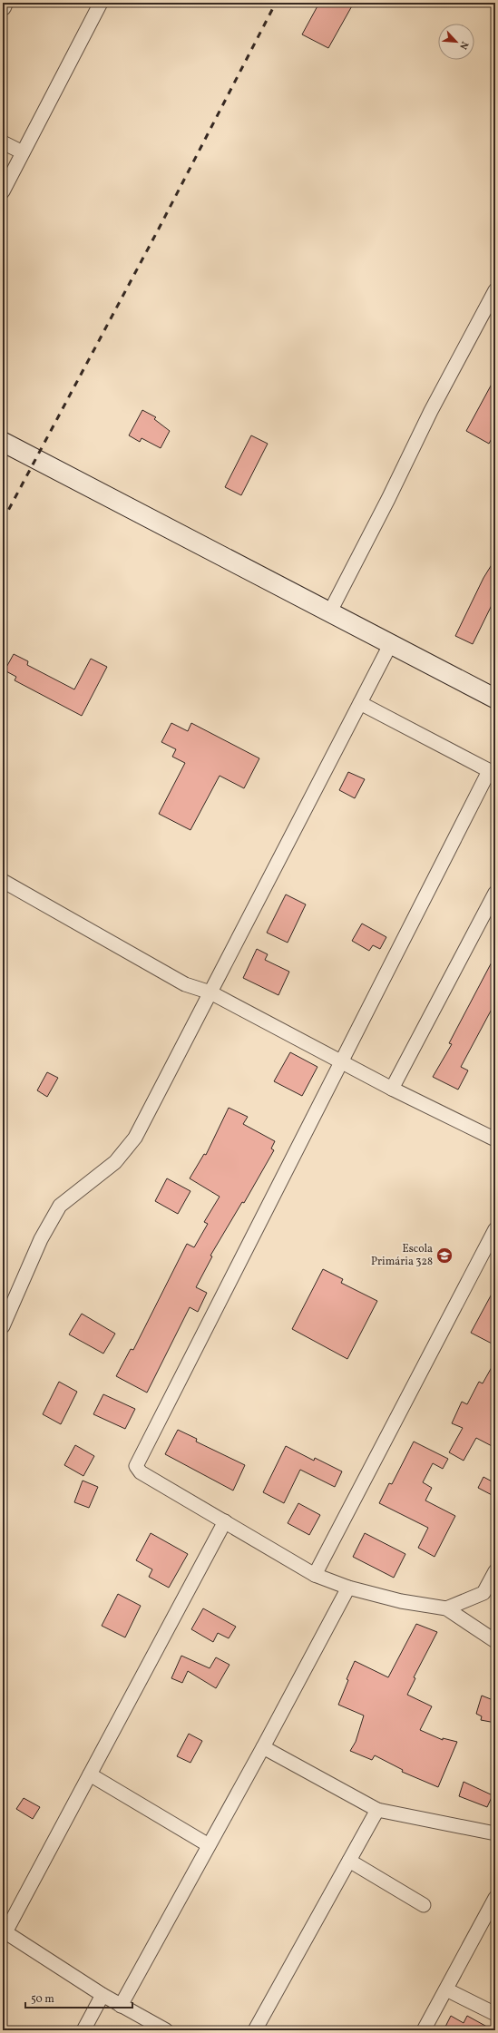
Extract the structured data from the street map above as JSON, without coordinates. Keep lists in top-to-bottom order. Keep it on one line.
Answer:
{"places":{"school or university":["Escola Primária 328"]},"scale_bar":"50 m","north":"bottom right"}
